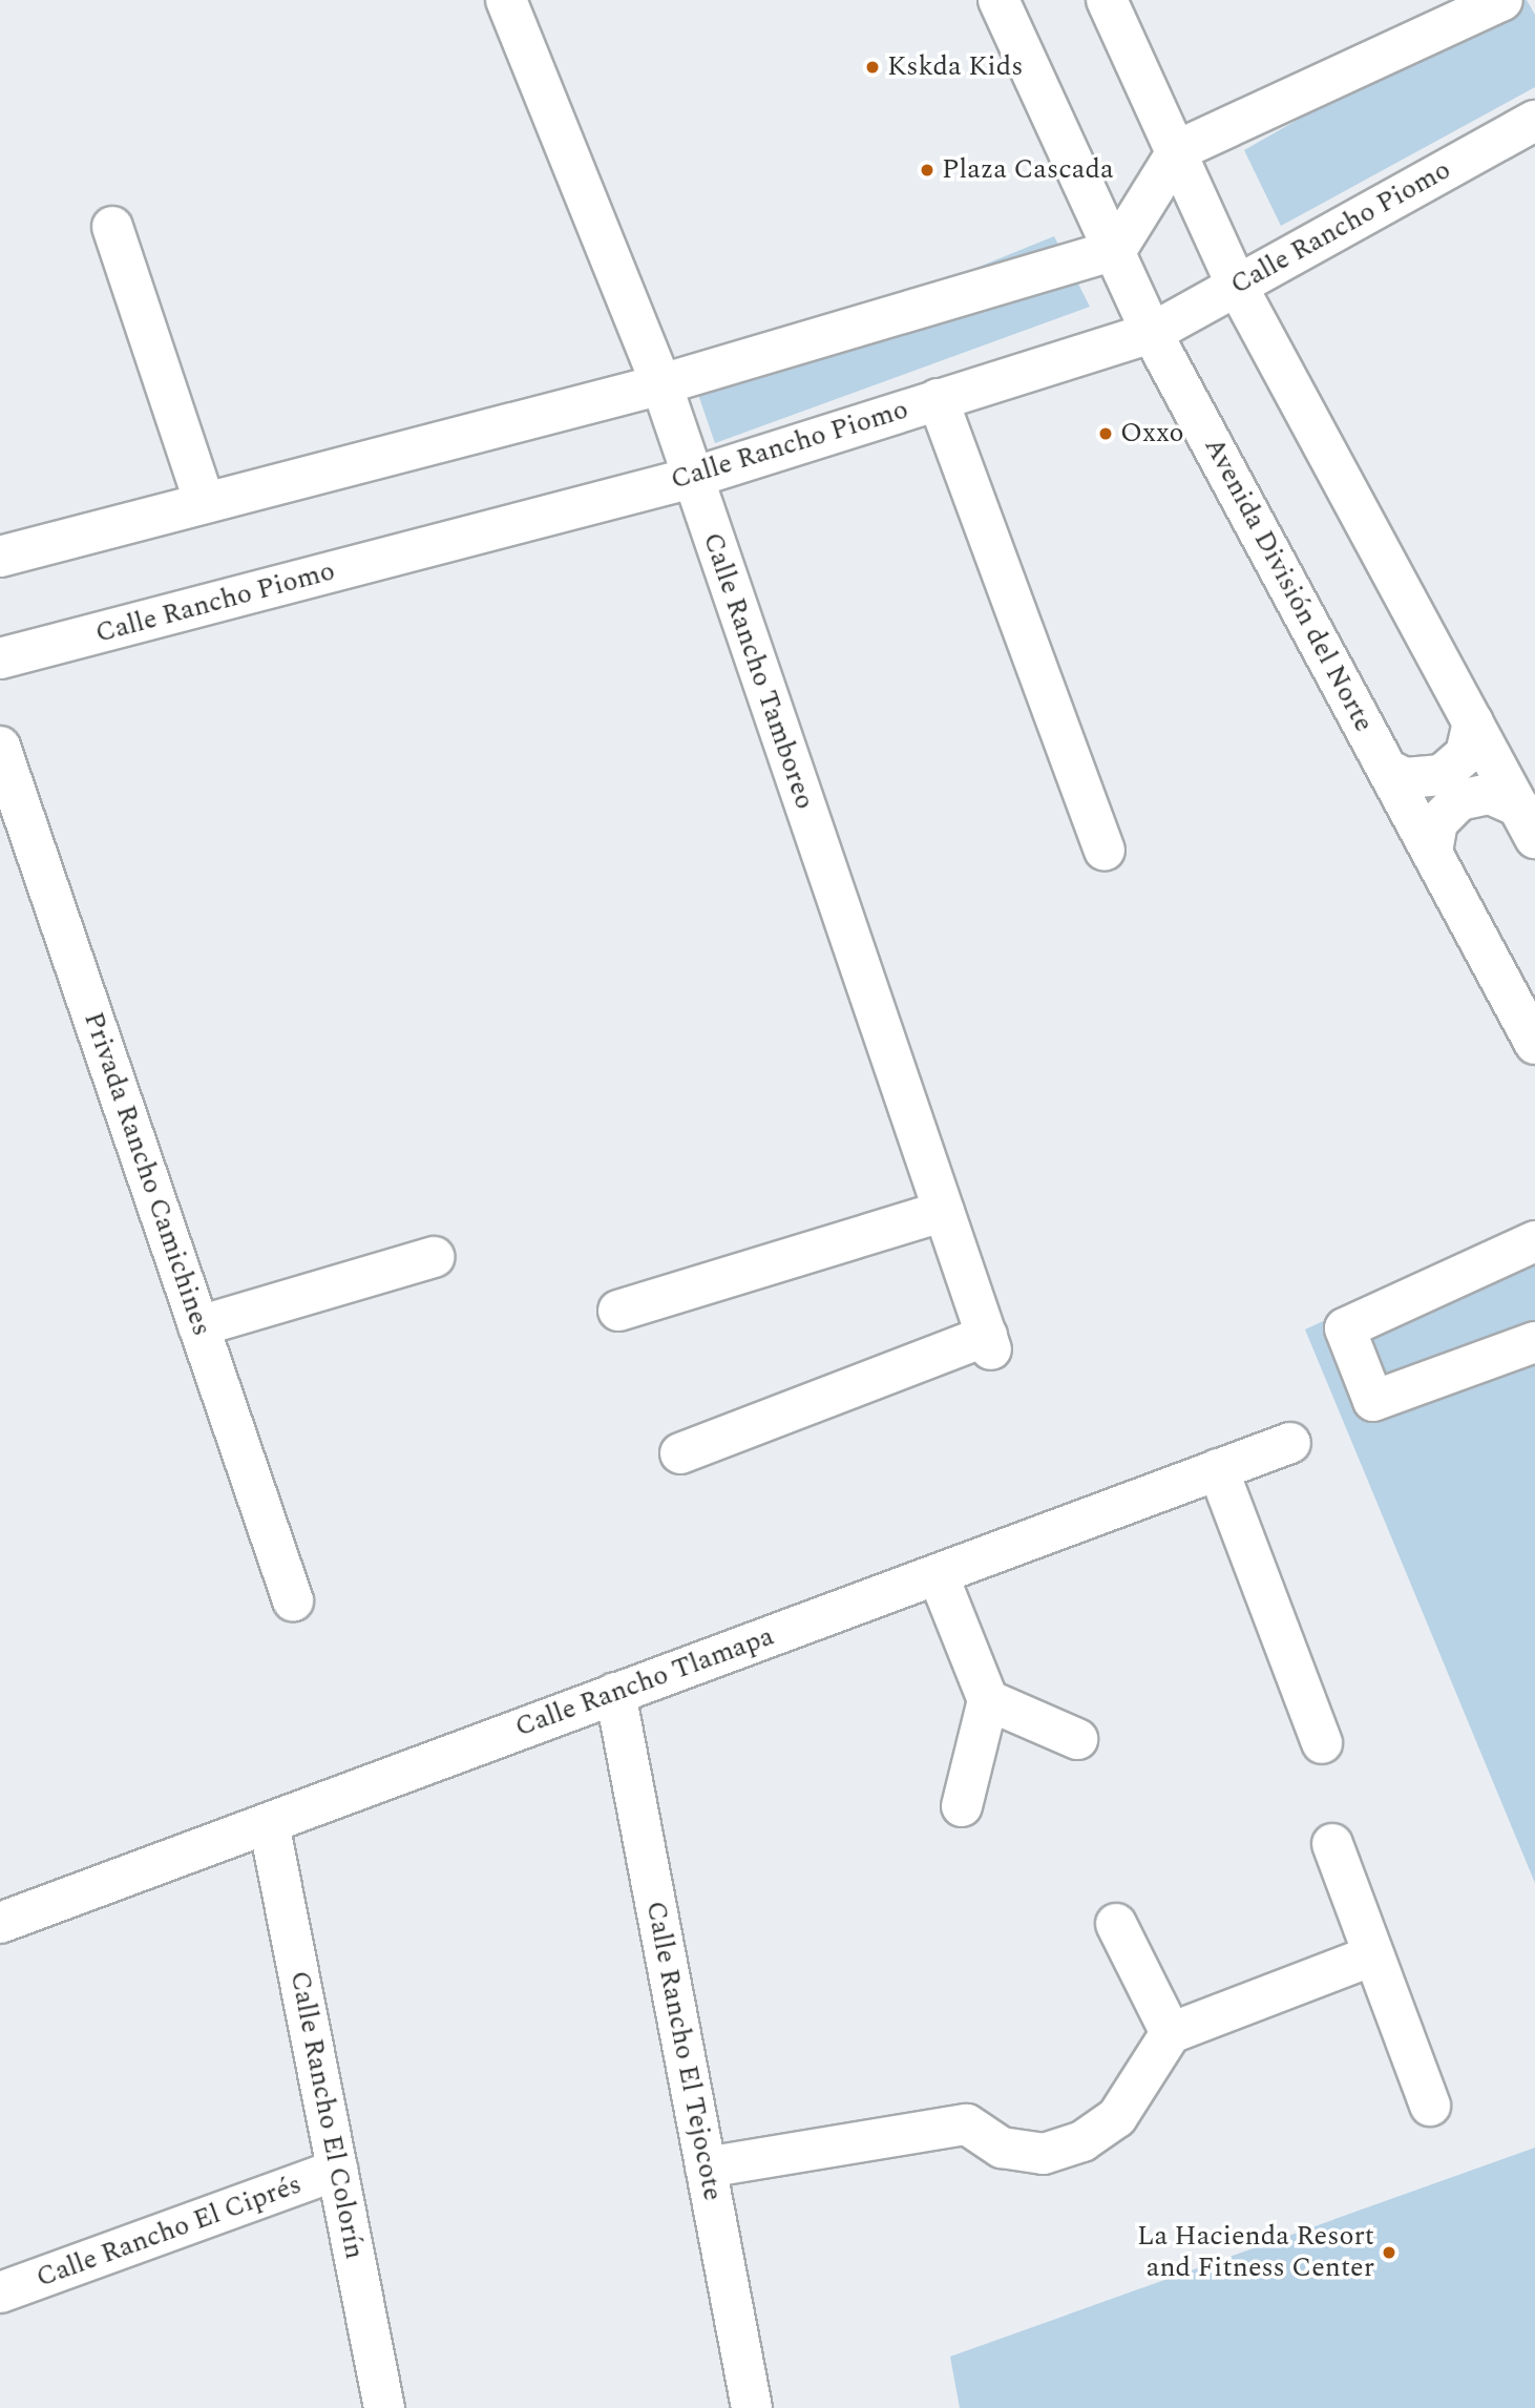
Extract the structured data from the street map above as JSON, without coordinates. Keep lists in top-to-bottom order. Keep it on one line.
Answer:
{"streets":{"street":["Calle Rancho Piomo","Avenida División del Norte","Calle Rancho Tamboreo","Privada Rancho Camichines","Calle Rancho Tlamapa","Calle Rancho El Tejocote","Calle Rancho El Colorín","Calle Rancho El Ciprés"]},"crossings":[["Calle Rancho Piomo","Avenida División del Norte"],["Calle Rancho Piomo","Calle Rancho Tamboreo"],["Calle Rancho Tlamapa","Calle Rancho El Tejocote"],["Calle Rancho Tlamapa","Calle Rancho El Colorín"],["Calle Rancho El Colorín","Calle Rancho El Ciprés"]],"places":["Kskda Kids","Plaza Cascada","Oxxo","La Hacienda Resort and Fitness Center"]}
